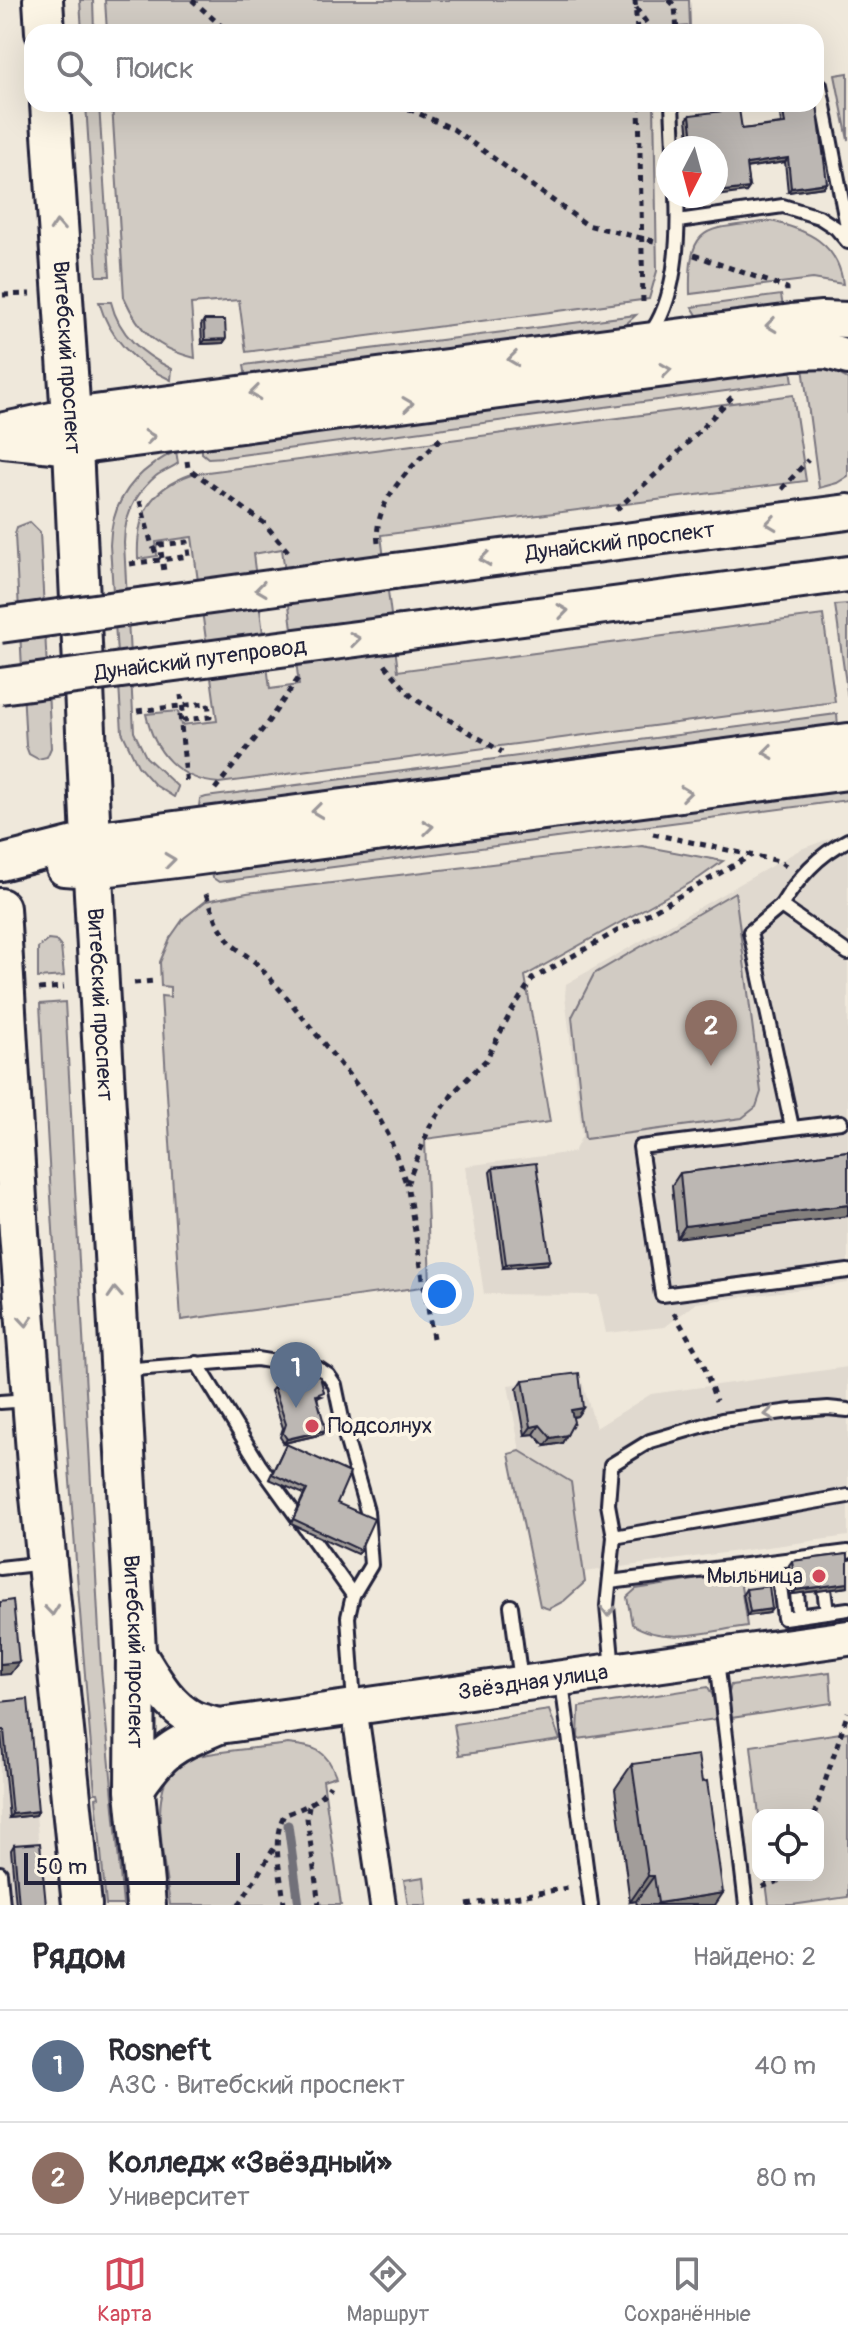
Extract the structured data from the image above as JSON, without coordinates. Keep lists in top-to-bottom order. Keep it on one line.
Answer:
{"streets":{"main road":["Витебский проспект","Дунайский проспект","Дунайский путепровод","Звёздная улица"]},"crossings":[["Витебский проспект","Звёздная улица"]],"places":["Подсолнух","Мыльница"],"scale_bar":"50 m","north":"bottom","page":{"search":"Поиск","pins":["2","1"],"scale":"50 m","heading":["Рядом","Найдено: 2"],"list":[{"mark":"1","name":"Rosneft","note":"АЗС · Витебский проспект","value":"40 m"},{"mark":"2","name":"Колледж «Звёздный»","note":"Университет","value":"80 m"}],"nav":["Карта","Маршрут","Сохранённые"]}}
